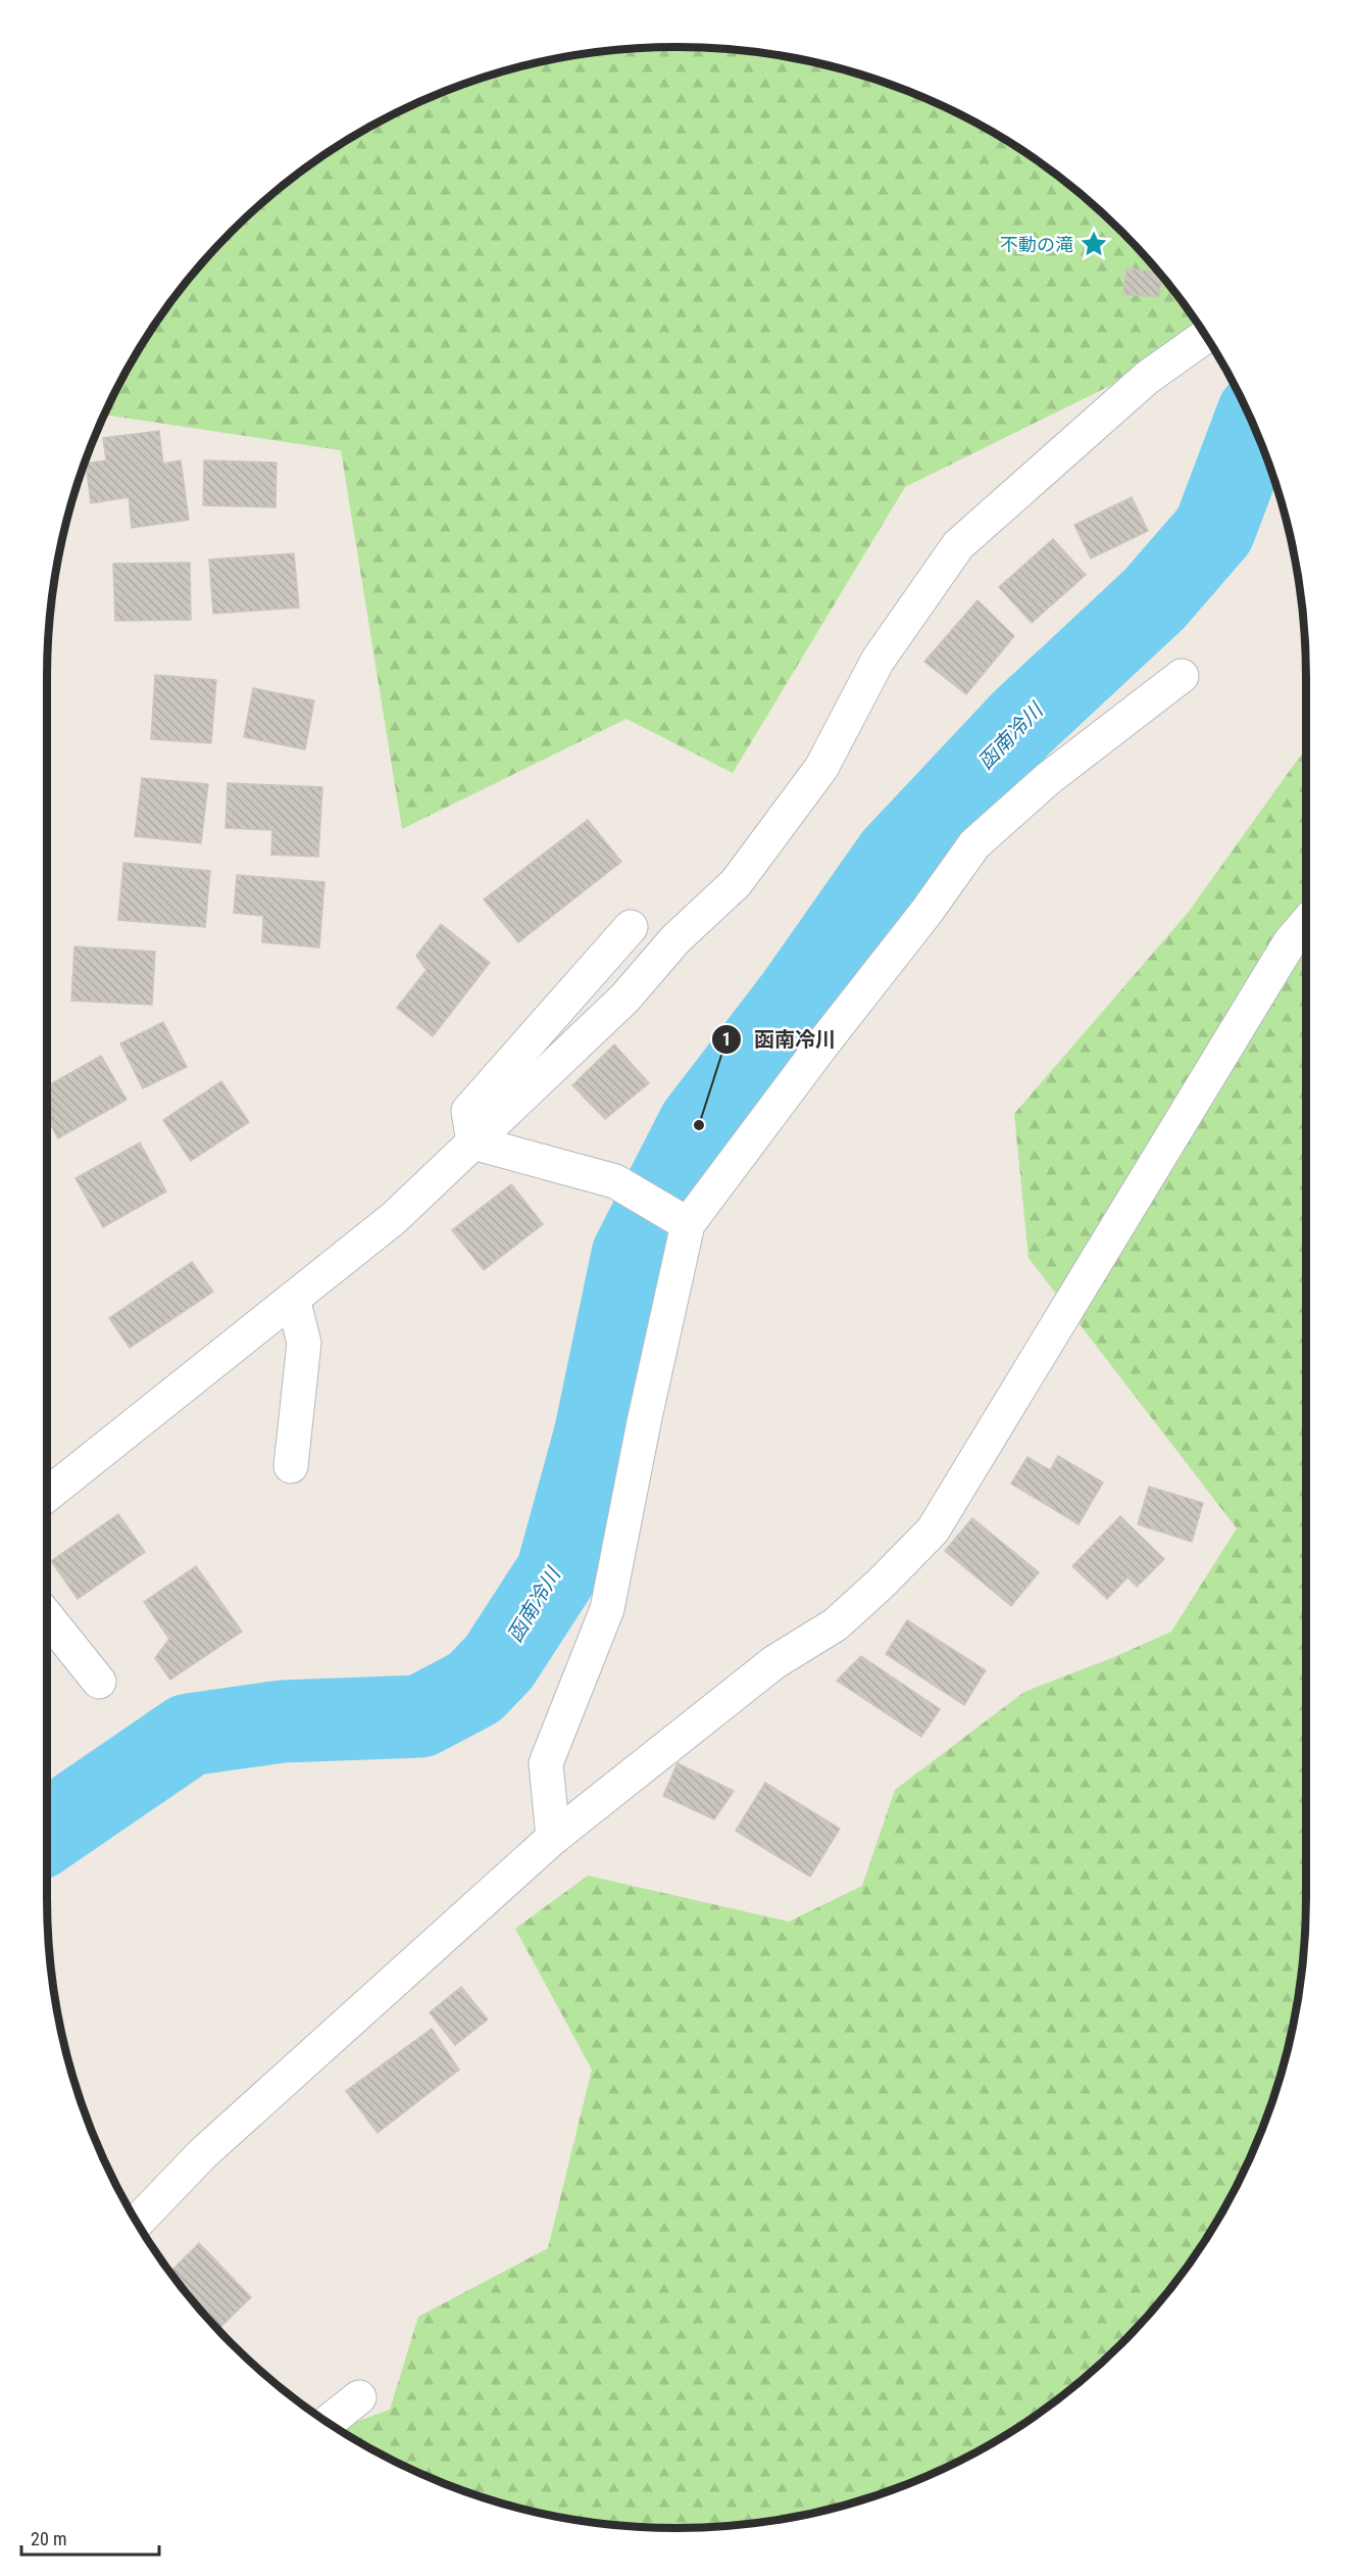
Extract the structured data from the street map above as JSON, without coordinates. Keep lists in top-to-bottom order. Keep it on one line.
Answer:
{"water":["函南冷川"],"places":{"place":["不動の滝"],"other":["函南冷川"]},"scale_bar":"20 m"}
